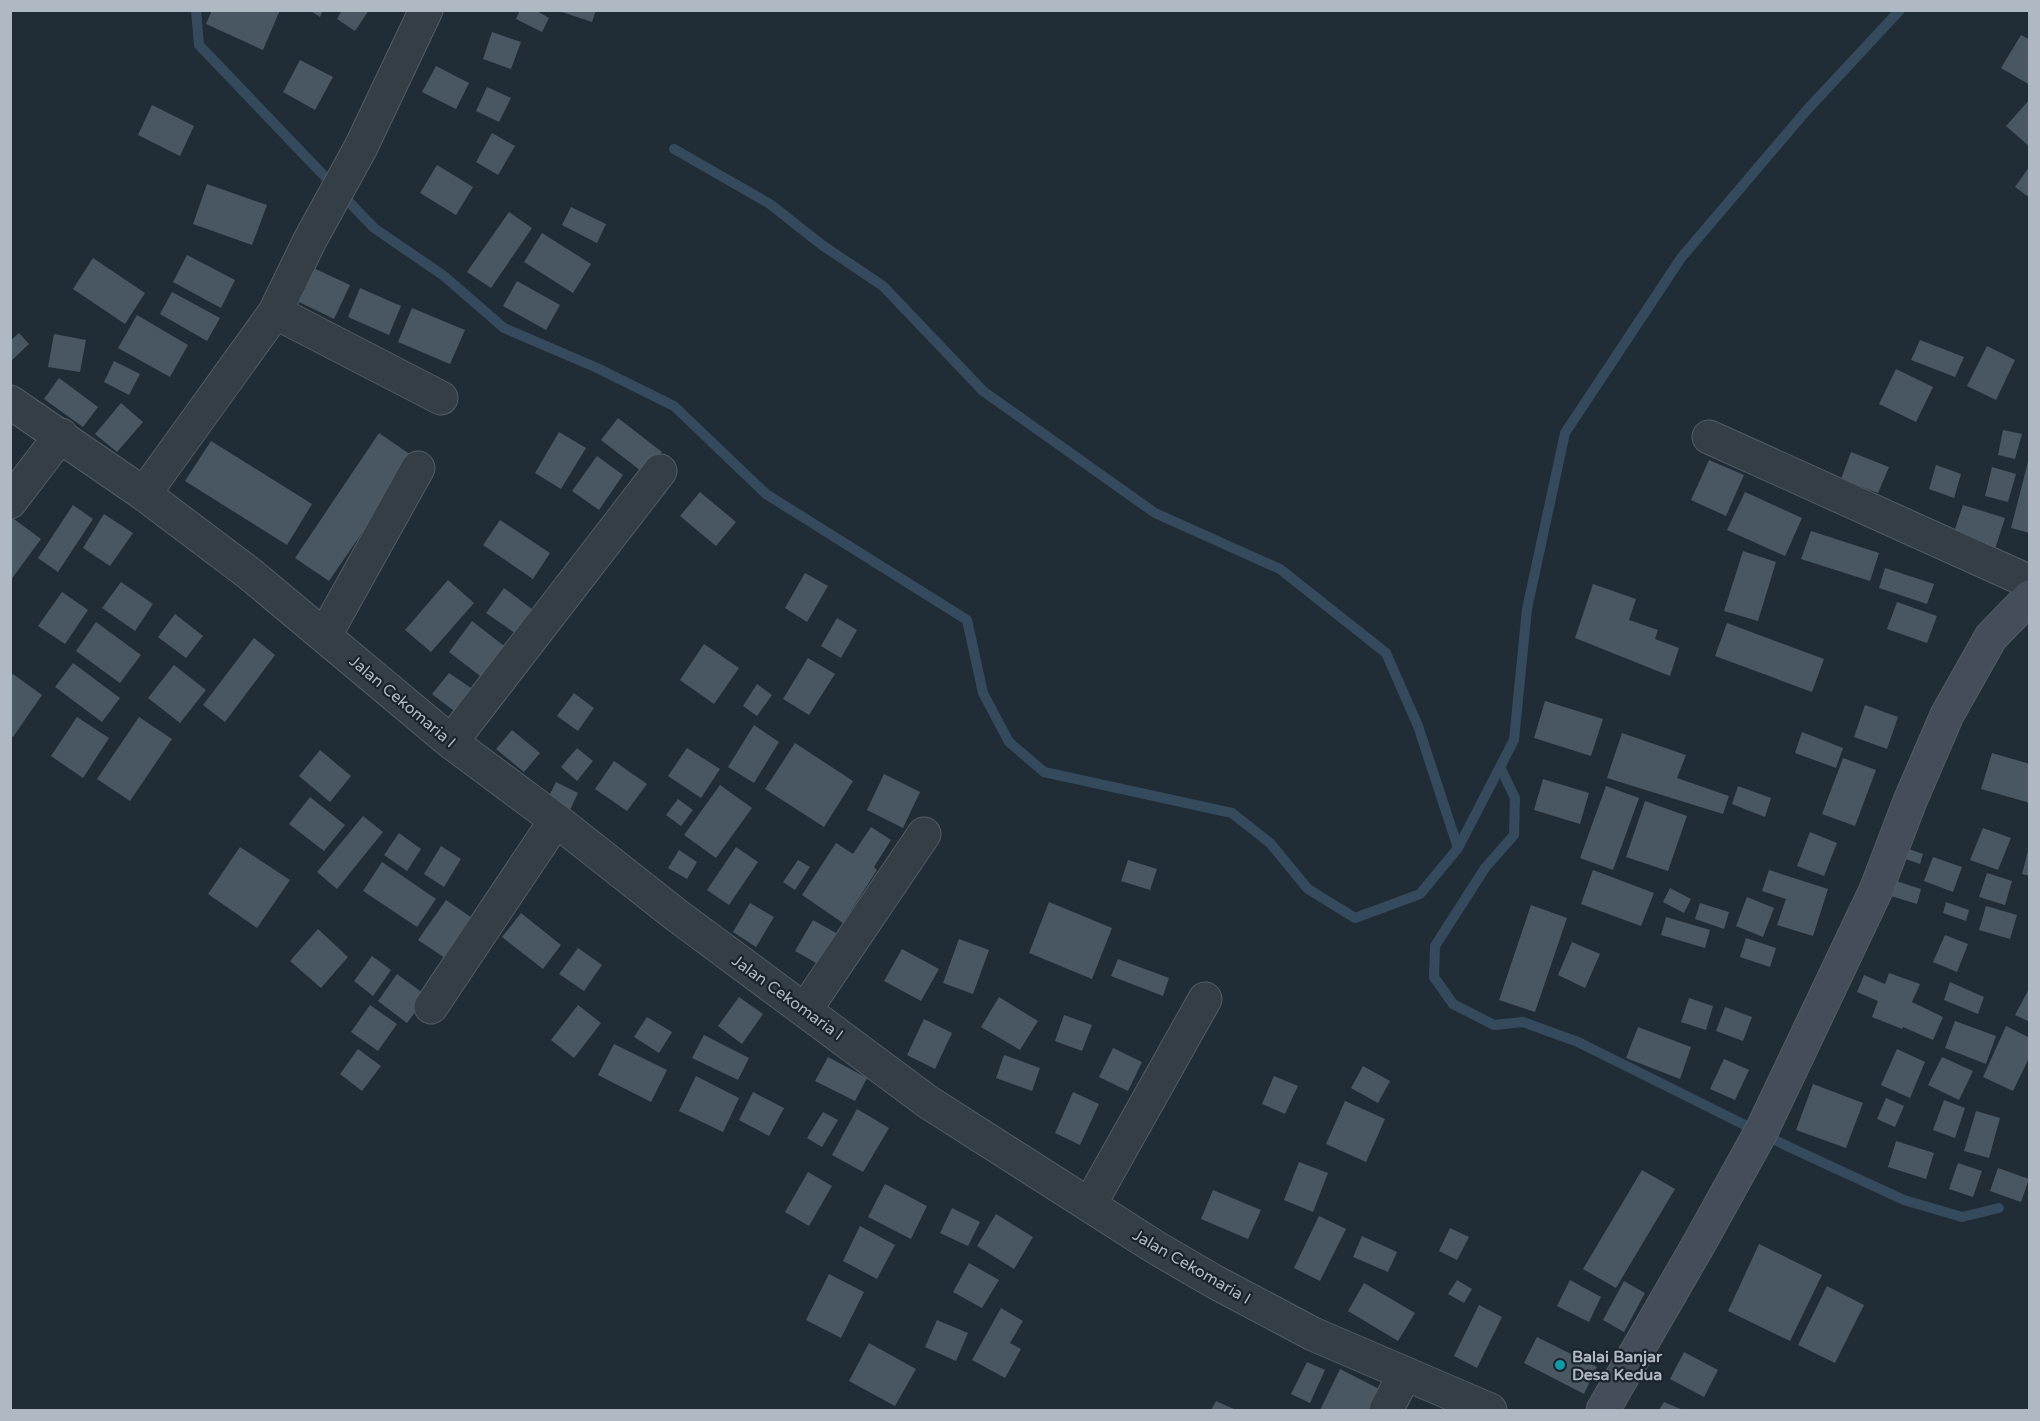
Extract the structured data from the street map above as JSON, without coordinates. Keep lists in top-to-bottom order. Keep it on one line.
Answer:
{"streets":{"street":["Jalan Cekomaria I"]},"places":["Balai Banjar Desa Kedua"]}
